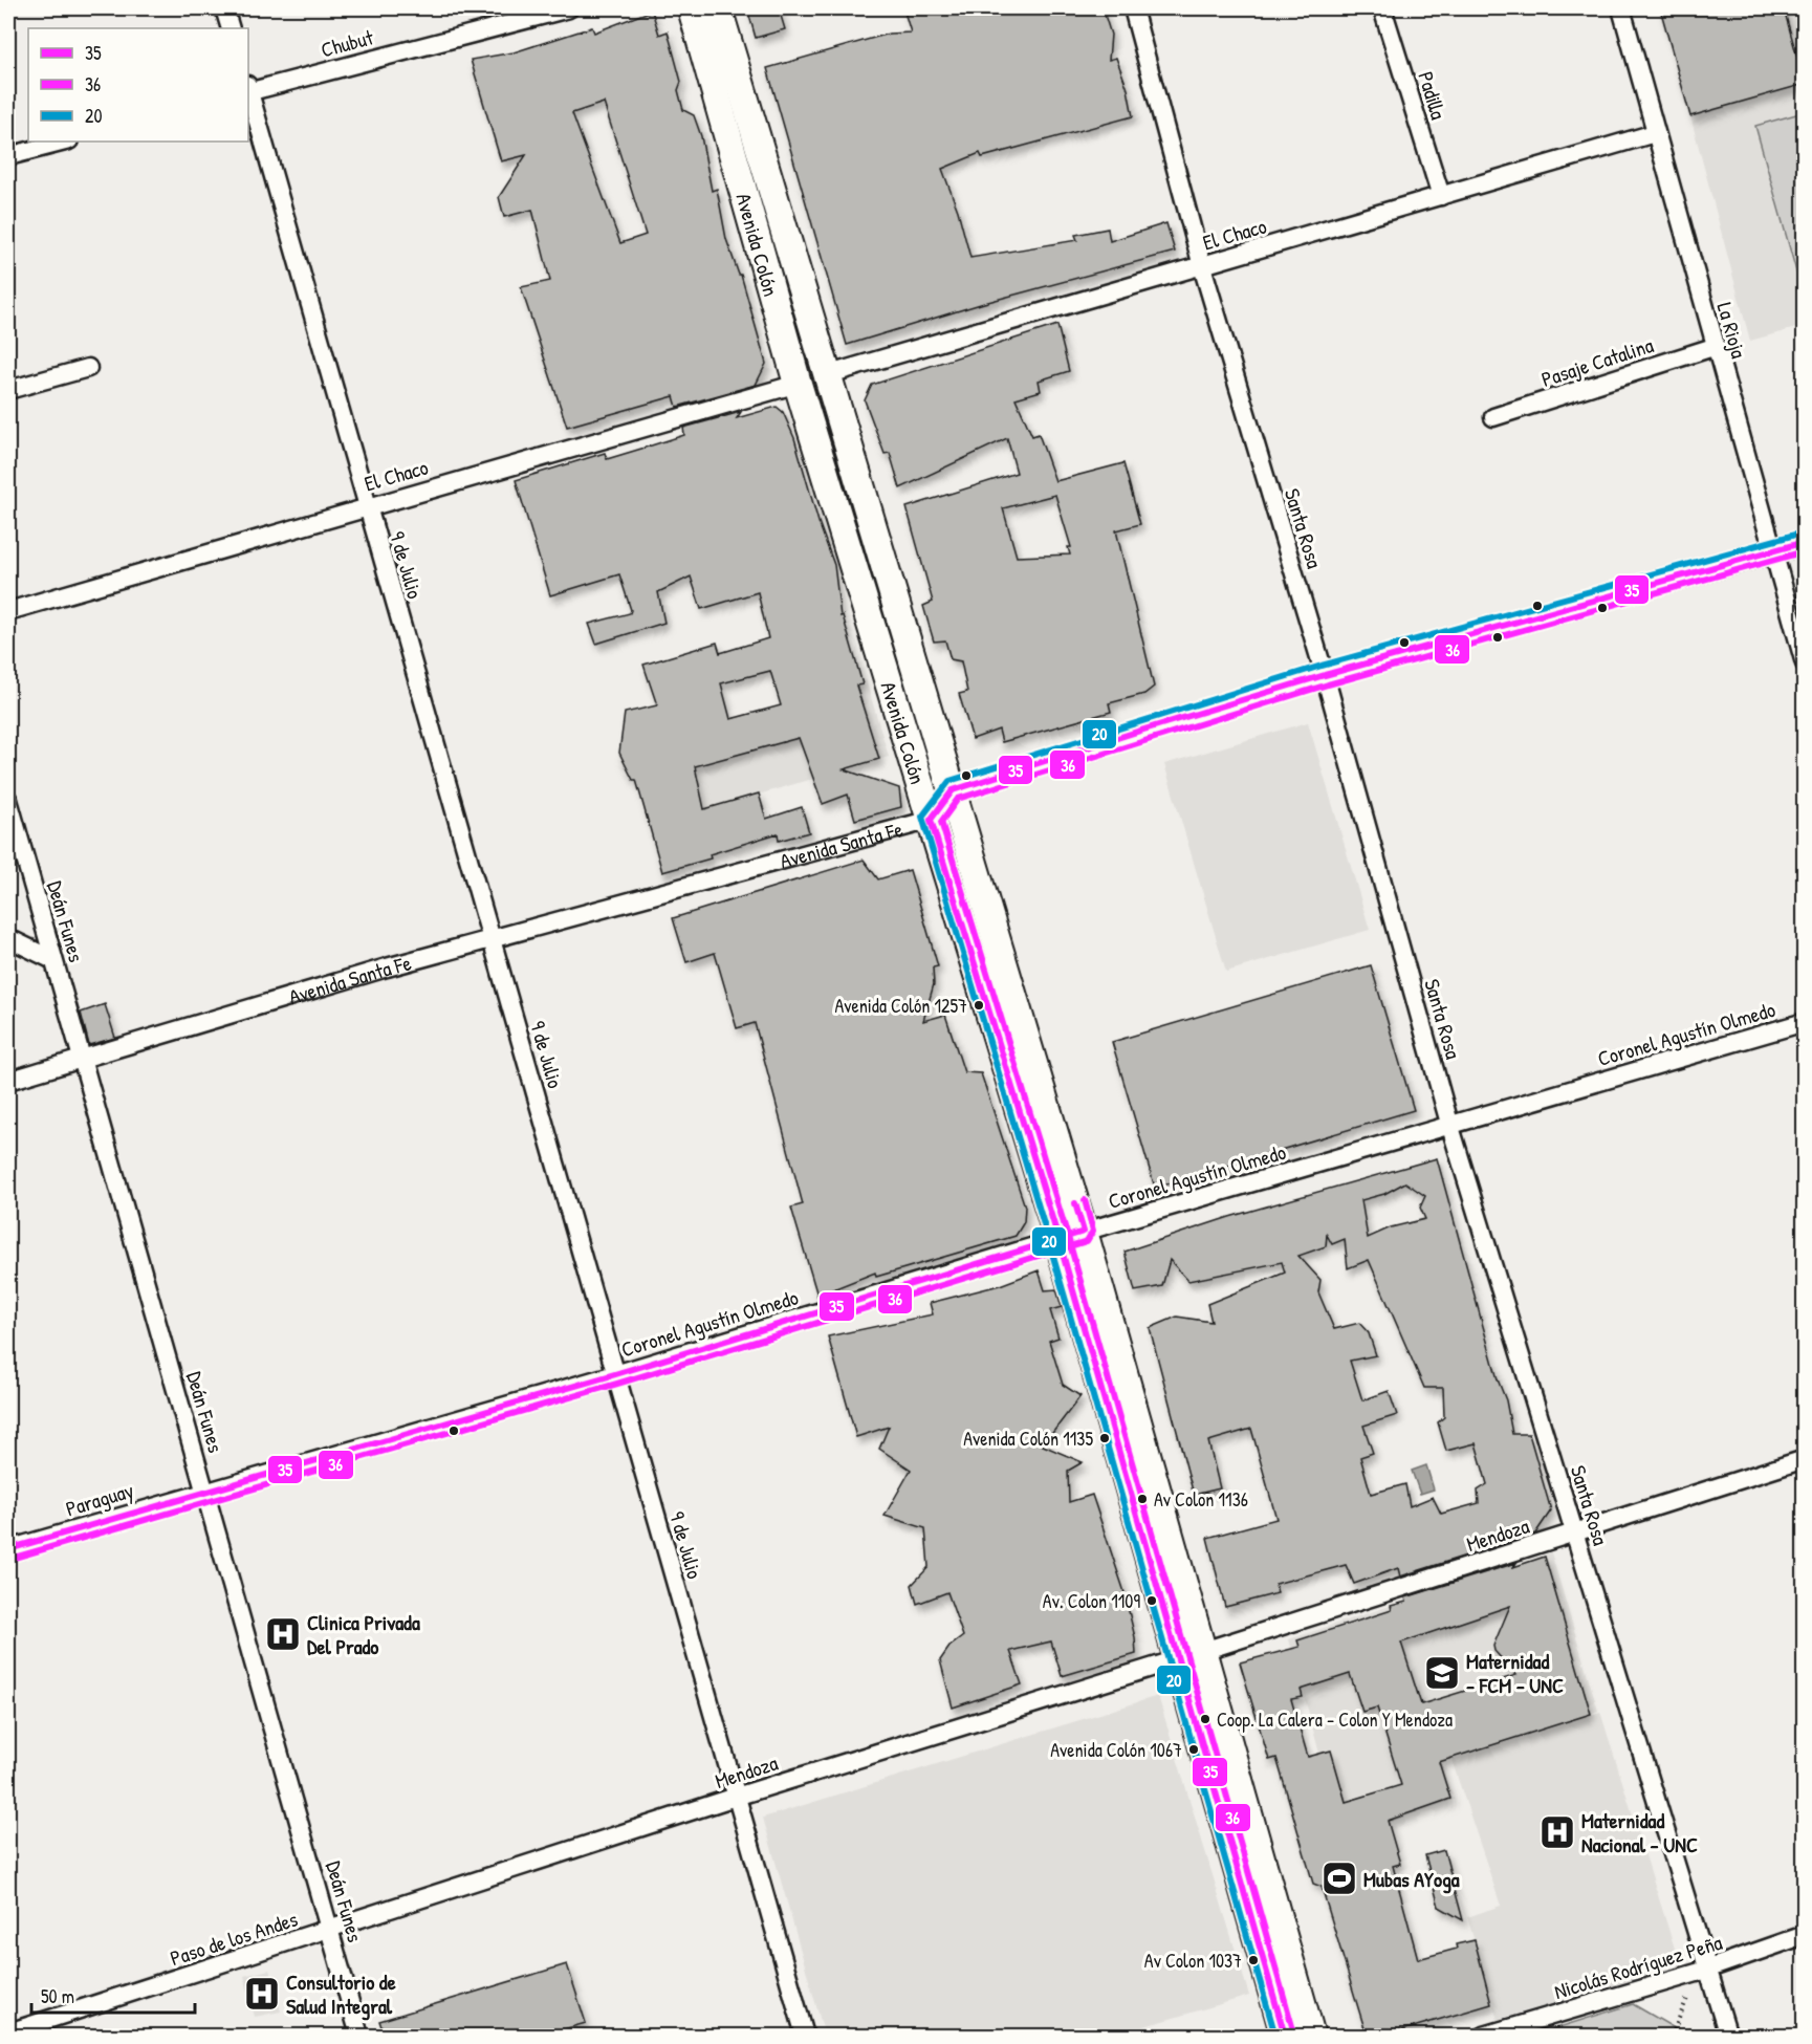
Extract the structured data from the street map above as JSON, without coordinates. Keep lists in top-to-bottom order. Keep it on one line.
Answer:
{"streets":{"main road":["Avenida Colón","Avenida Santa Fe"],"street":["Chubut","Padilla","El Chaco","La Rioja","Pasaje Catalina","Santa Rosa","9 de Julio","Deán Funes","Coronel Agustín Olmedo","Paraguay","Mendoza","Paso de los Andes","Nicolás Rodríguez Peña"]},"crossings":[["Padilla","El Chaco"],["El Chaco","Avenida Colón"],["El Chaco","La Rioja"],["El Chaco","Santa Rosa"],["El Chaco","9 de Julio"],["Avenida Colón","Avenida Santa Fe"],["Avenida Colón","Coronel Agustín Olmedo"],["Avenida Colón","Mendoza"],["La Rioja","Pasaje Catalina"],["Santa Rosa","Coronel Agustín Olmedo"],["Santa Rosa","Mendoza"],["Santa Rosa","Nicolás Rodríguez Peña"],["9 de Julio","Avenida Santa Fe"],["9 de Julio","Coronel Agustín Olmedo"],["9 de Julio","Mendoza"],["Avenida Santa Fe","Deán Funes"],["Deán Funes","Coronel Agustín Olmedo"],["Deán Funes","Paraguay"],["Deán Funes","Mendoza"],["Deán Funes","Paso de los Andes"],["Coronel Agustín Olmedo","Paraguay"],["Mendoza","Paso de los Andes"]],"places":{"other":["Avenida Colón 1257","Avenida Colón 1135","Av Colon 1136","Av. Colon 1109","Coop. La Calera - Colon Y Mendoza","Avenida Colón 1067","Av Colon 1037"],"hospital":["Clinica Privada Del Prado","Maternidad Nacional - UNC","Consultorio de Salud Integral"],"school or university":["Maternidad - FCM - UNC"],"sports":["Mubas AYoga"]},"lines":["transit line 20","transit line 35","transit line 36"],"legend":["35","36","20"],"scale_bar":"50 m"}
